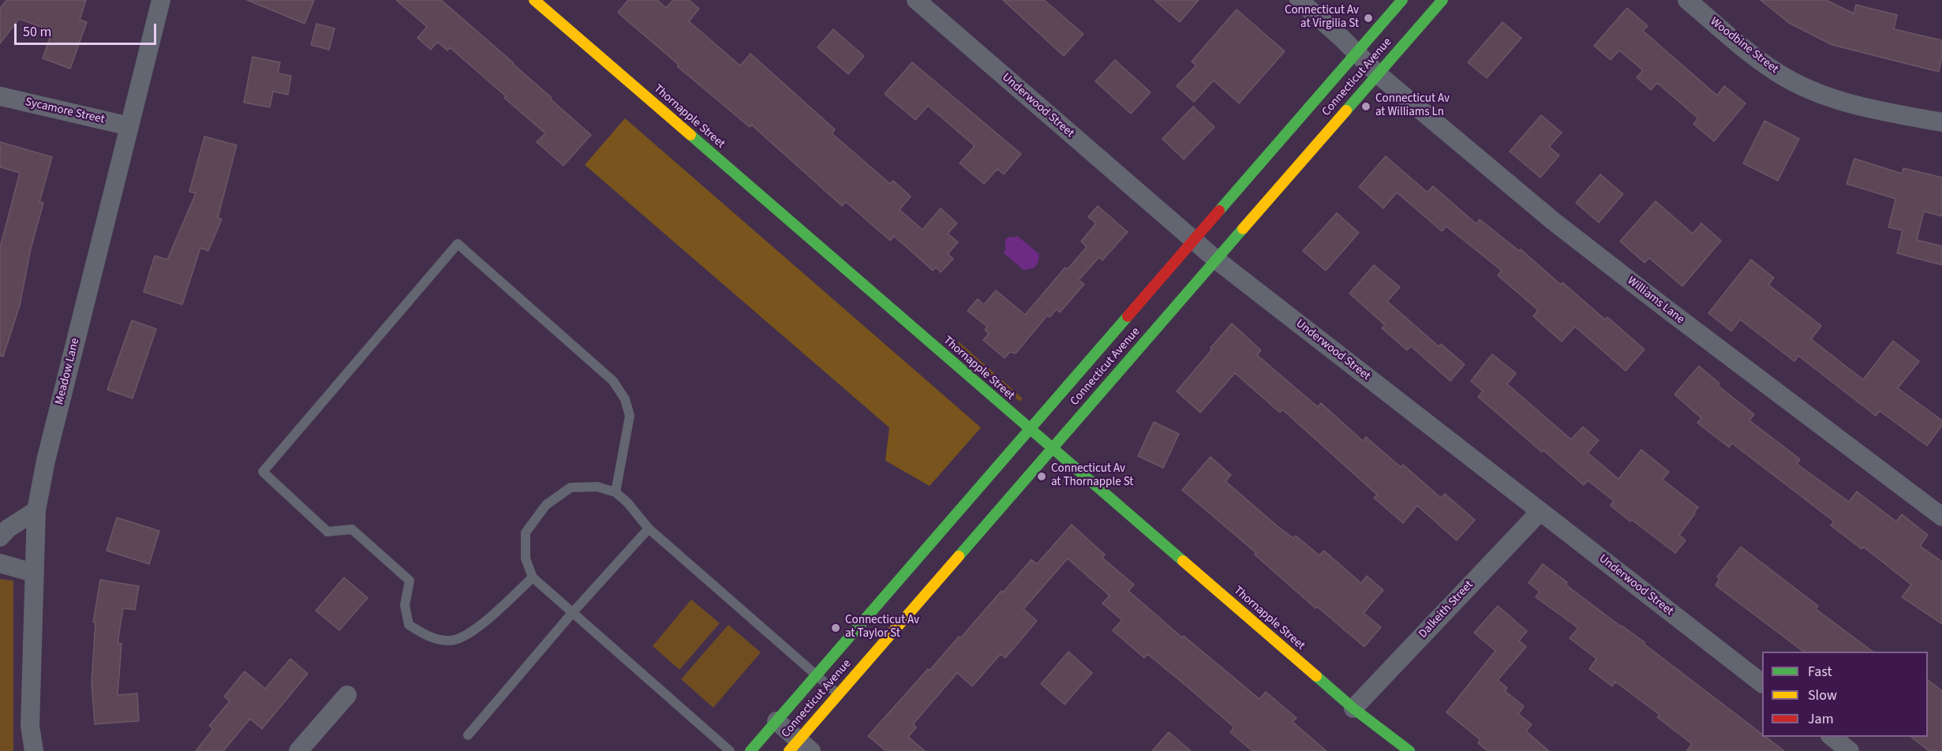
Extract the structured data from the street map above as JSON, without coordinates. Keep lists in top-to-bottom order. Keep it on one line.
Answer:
{"streets":{"main road":["Connecticut Avenue","Thornapple Street"],"street":["Woodbine Street","Underwood Street","Sycamore Street","Williams Lane","Meadow Lane","Dalkeith Street"]},"crossings":[["Connecticut Avenue","Underwood Street"],["Connecticut Avenue","Thornapple Street"],["Connecticut Avenue","Williams Lane"],["Underwood Street","Dalkeith Street"],["Sycamore Street","Meadow Lane"],["Thornapple Street","Dalkeith Street"]],"places":["Connecticut Av at Virgilia St","Connecticut Av at Williams Ln","Connecticut Av at Thornapple St","Connecticut Av at Taylor St"],"legend":["Fast","Slow","Jam"],"scale_bar":"50 m"}
